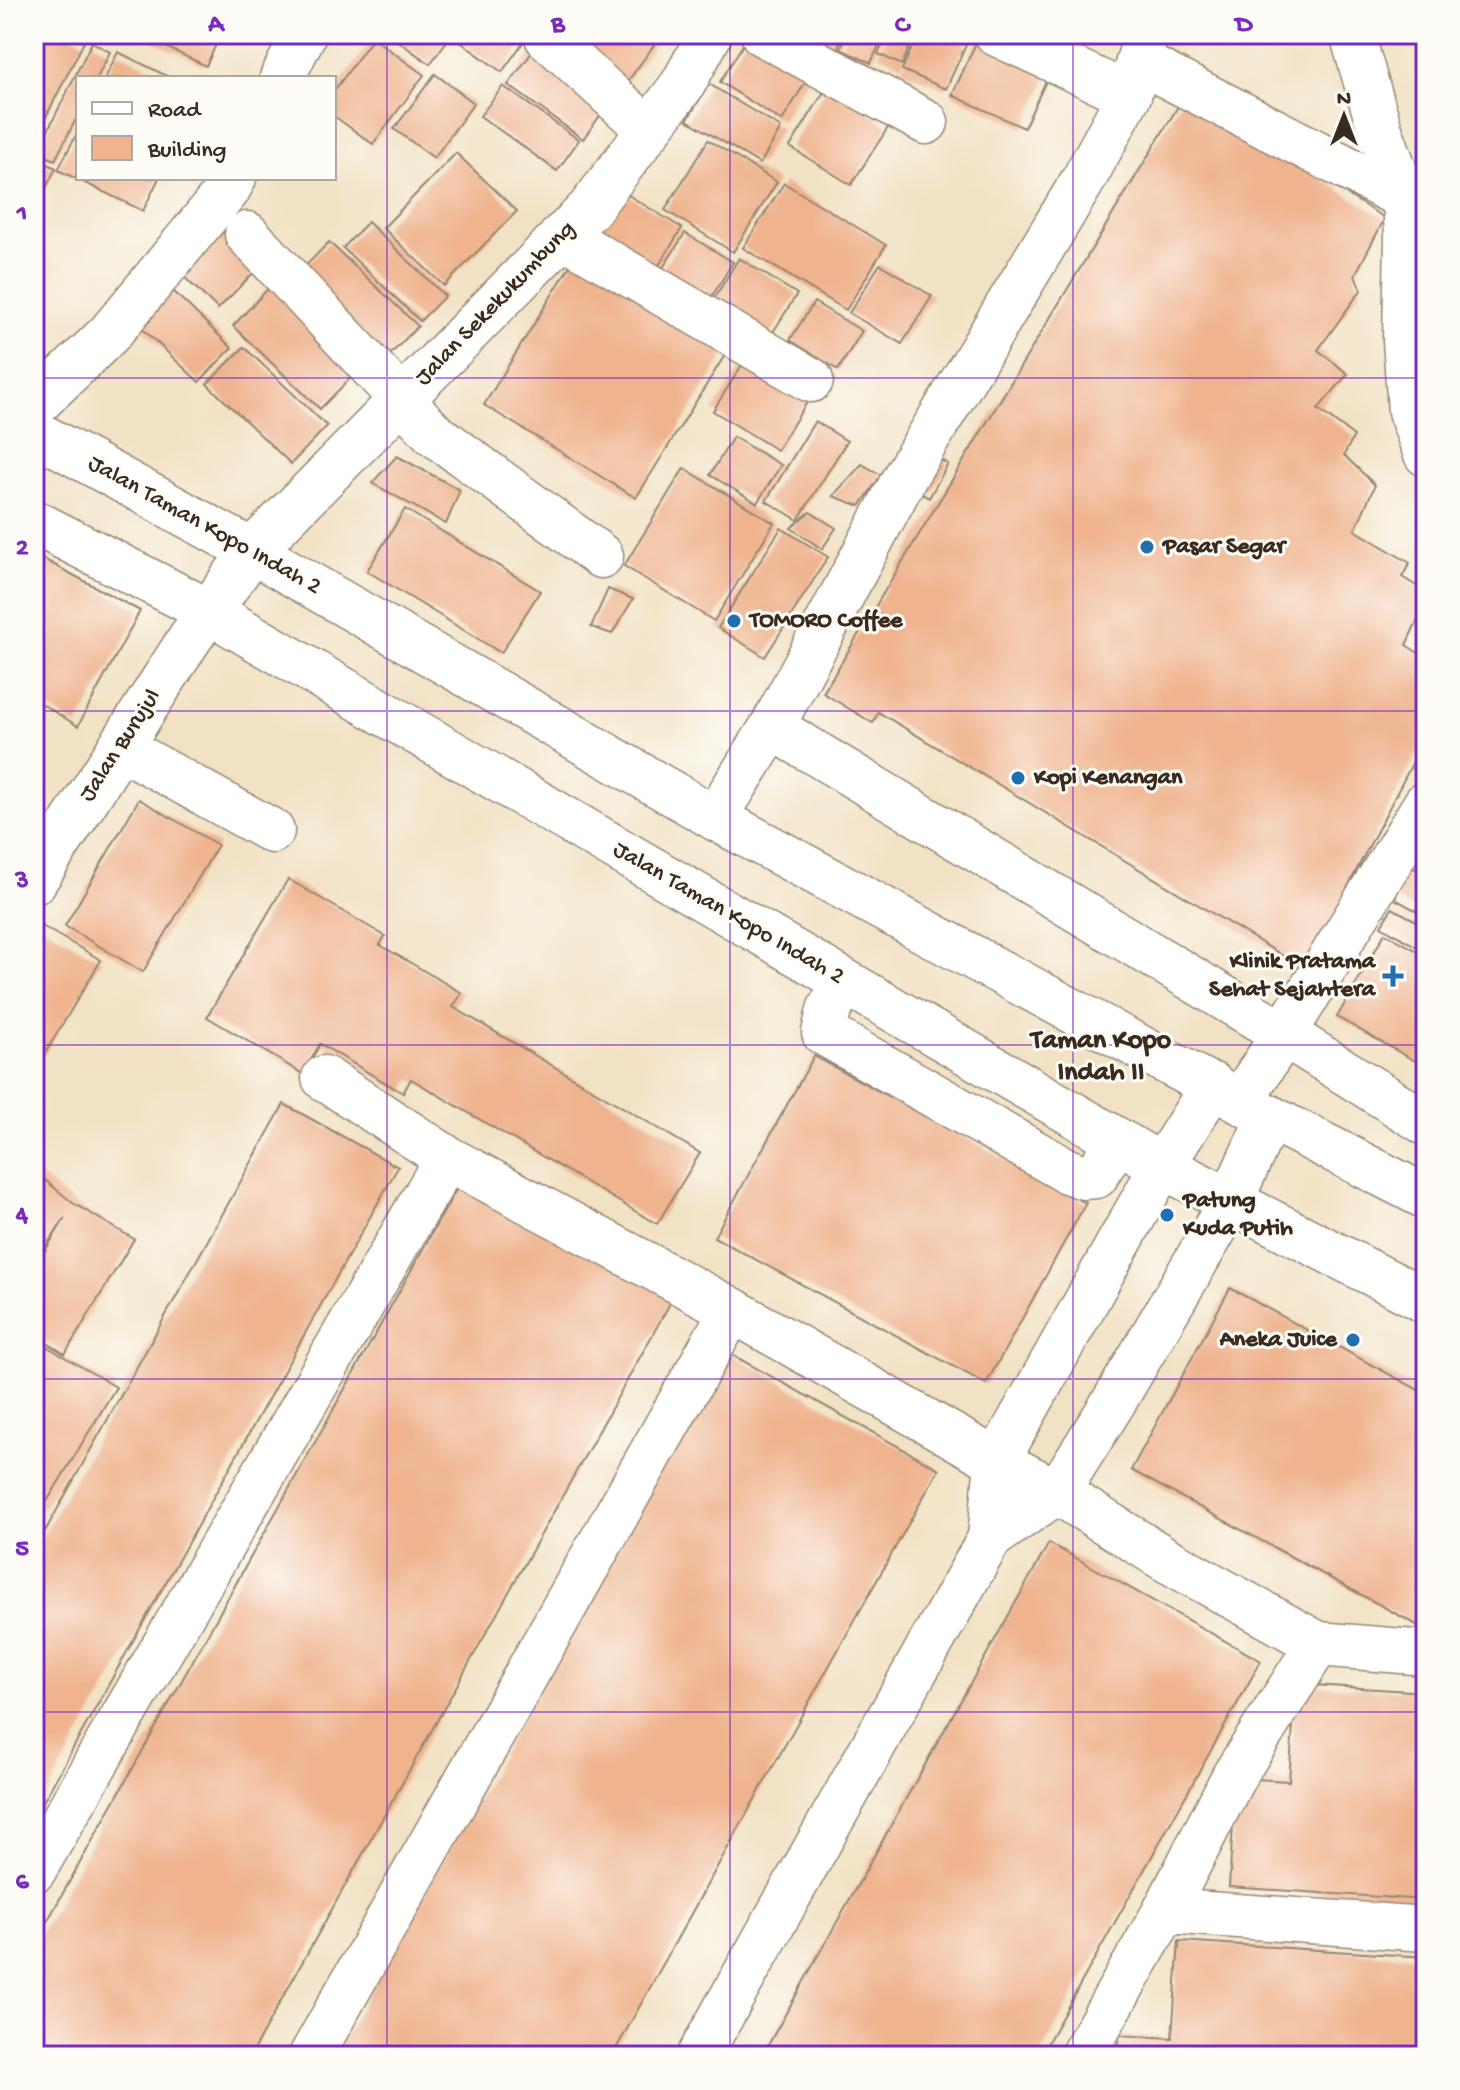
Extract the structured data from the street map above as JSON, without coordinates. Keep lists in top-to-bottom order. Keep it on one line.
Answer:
{"streets":{"street":["Jalan Sekekukumbung","Jalan Taman Kopo Indah 2","Jalan Burujul"]},"crossings":[["Jalan Sekekukumbung","Jalan Taman Kopo Indah 2"],["Jalan Sekekukumbung","Jalan Burujul"],["Jalan Taman Kopo Indah 2","Jalan Burujul"]],"districts":["Taman Kopo Indah II"],"places":{"other":["Pasar Segar","TOMORO Coffee","Kopi Kenangan","Patung Kuda Putih","Aneka Juice"],"health":["Klinik Pratama Sehat Sejahtera"]},"legend":["Road","Building"],"north":"top","grid":{"columns":["A","B","C","D"],"rows":["1","2","3","4","5","6"]}}
